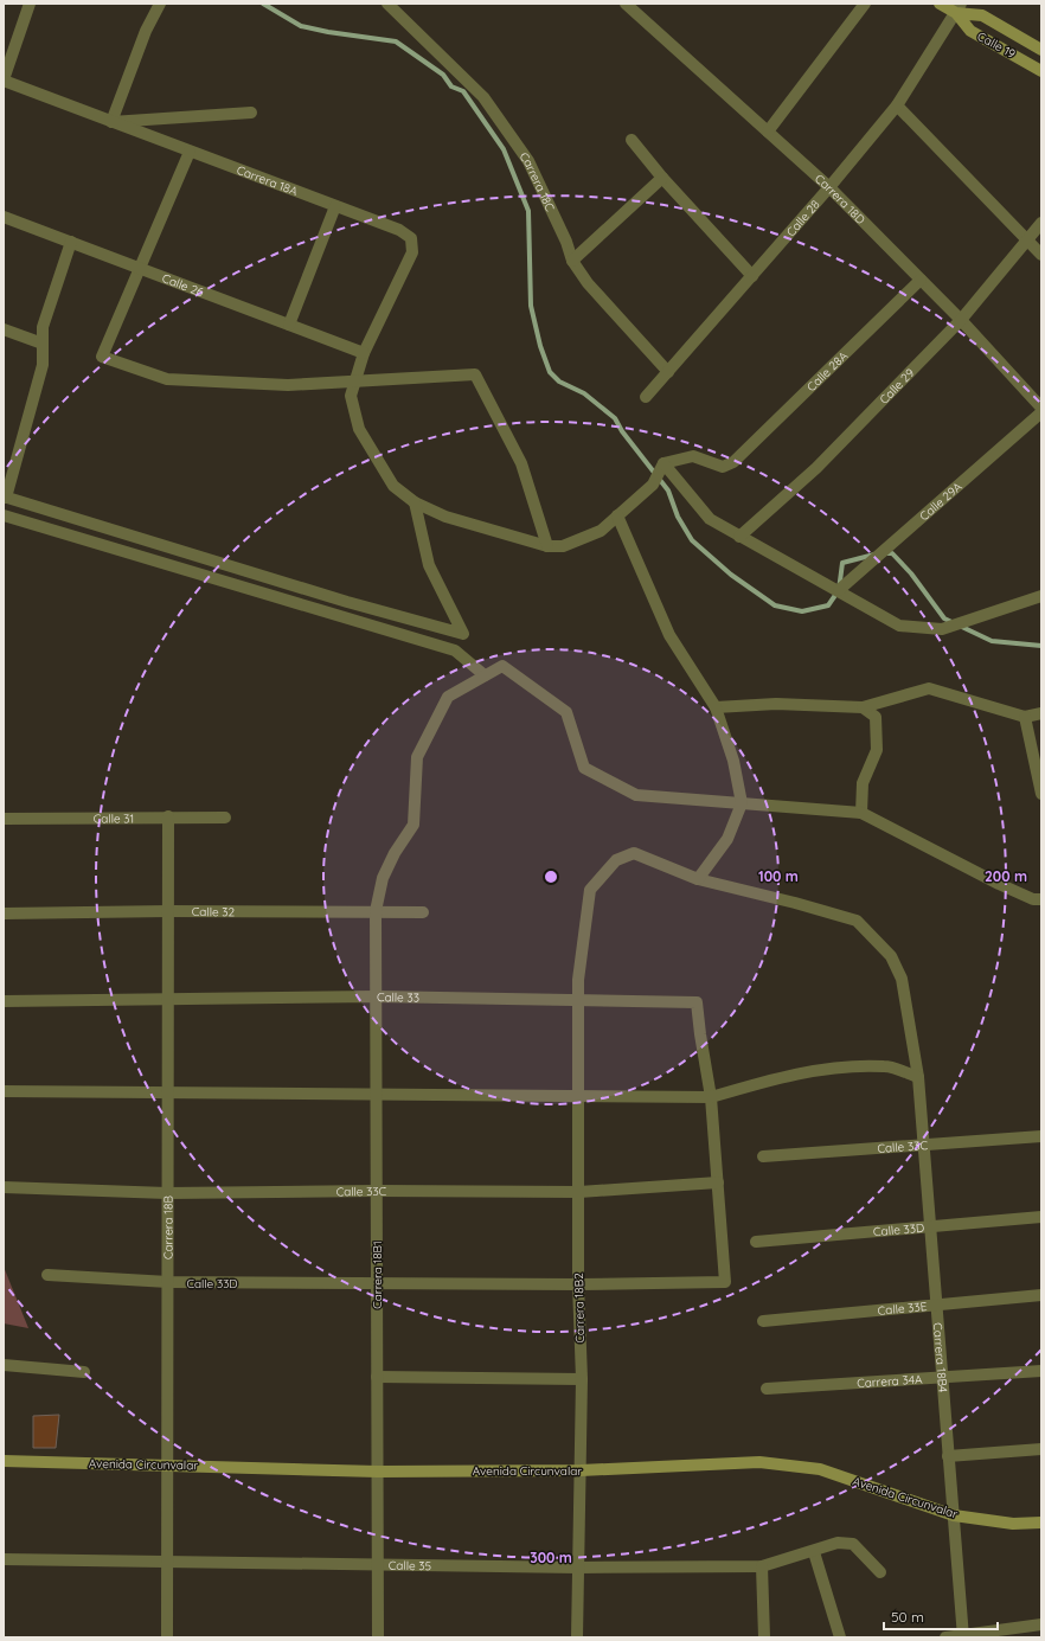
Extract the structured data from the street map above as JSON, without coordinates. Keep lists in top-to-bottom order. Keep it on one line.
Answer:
{"streets":{"main road":["Calle 19","Avenida Circunvalar"],"street":["Carrera 18A","Carrera 18C","Carrera 18D","Calle 28","Calle 26","Calle 28A","Calle 29","Calle 29A","Calle 31","Calle 32","Calle 33","Calle 33C","Carrera 18B","Calle 33D","Carrera 18B1","Carrera 18B2","Calle 33E","Carrera 18B4","Carrera 34A","Calle 35"]},"crossings":[["Calle 19","Calle 28"],["Carrera 18A","Calle 26"],["Carrera 18C","Calle 28"],["Carrera 18D","Calle 28"],["Carrera 18D","Calle 28A"],["Carrera 18D","Calle 29"],["Calle 31","Carrera 18B"],["Calle 32","Carrera 18B"],["Calle 32","Carrera 18B1"],["Calle 33","Carrera 18B"],["Calle 33","Carrera 18B1"],["Calle 33","Carrera 18B2"],["Calle 33C","Carrera 18B"],["Calle 33C","Carrera 18B1"],["Calle 33C","Carrera 18B2"],["Calle 33C","Carrera 18B4"],["Carrera 18B","Calle 33D"],["Carrera 18B","Avenida Circunvalar"],["Carrera 18B","Calle 35"],["Calle 33D","Carrera 18B1"],["Calle 33D","Carrera 18B4"],["Carrera 18B1","Avenida Circunvalar"],["Carrera 18B1","Calle 35"],["Carrera 18B2","Carrera 18B4"],["Carrera 18B2","Avenida Circunvalar"],["Carrera 18B2","Calle 35"],["Calle 33E","Carrera 18B4"],["Carrera 18B4","Carrera 34A"],["Carrera 18B4","Avenida Circunvalar"]],"scale_bar":"50 m","rings":["100 m","200 m","300 m"]}
